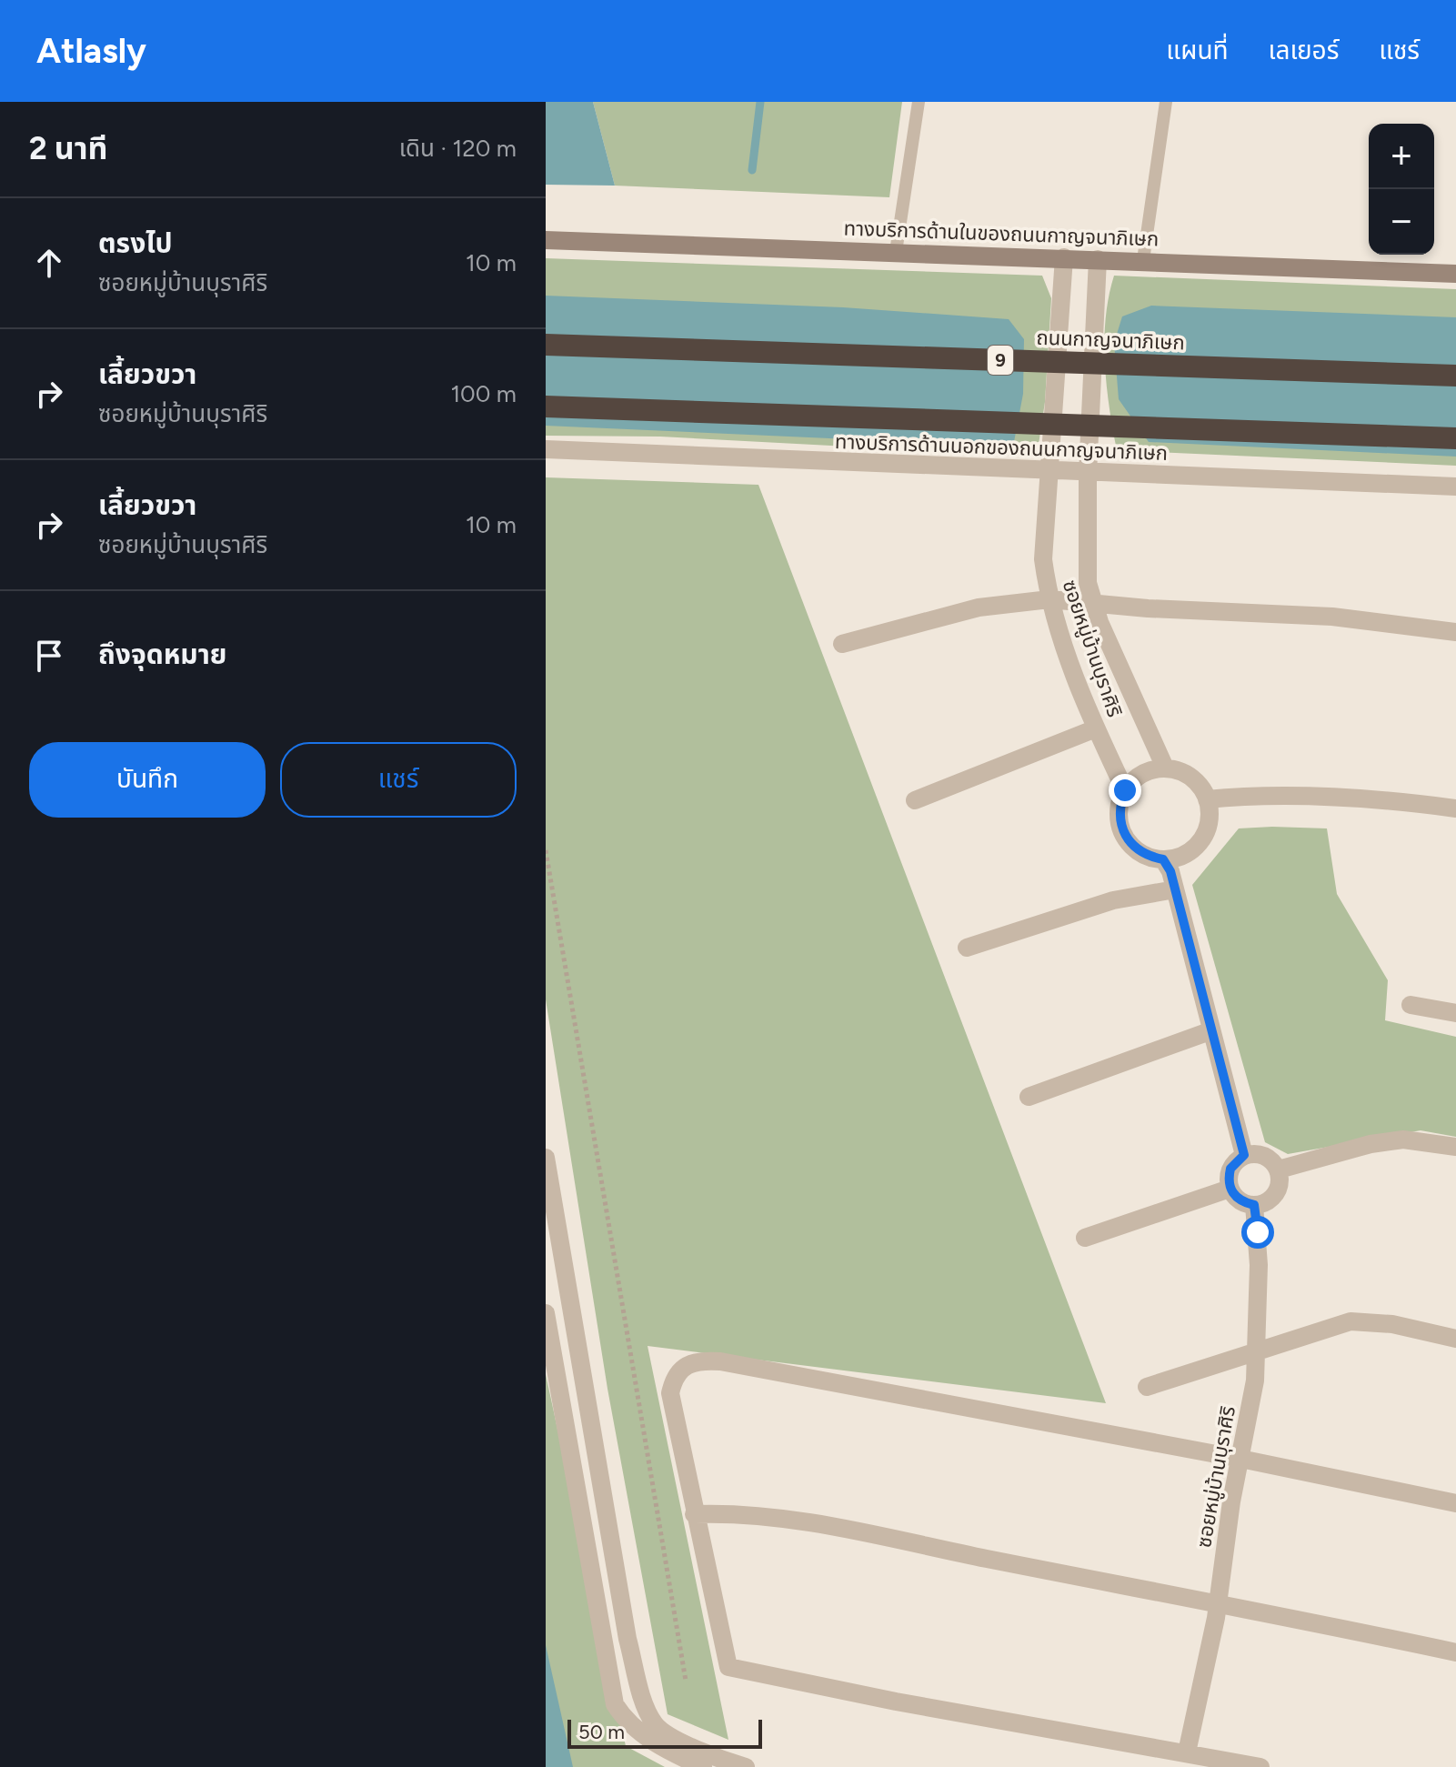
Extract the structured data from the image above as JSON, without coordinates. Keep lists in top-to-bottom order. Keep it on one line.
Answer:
{"streets":{"highway":["ถนนกาญจนาภิเษก","9"],"main road":["ทางบริการด้านในของถนนกาญจนาภิเษก"],"street":["ทางบริการด้านนอกของถนนกาญจนาภิเษก","ซอยหมู่บ้านบุราศิริ"]},"crossings":[["ทางบริการด้านในของถนนกาญจนาภิเษก","ซอยหมู่บ้านบุราศิริ"],["ทางบริการด้านนอกของถนนกาญจนาภิเษก","ซอยหมู่บ้านบุราศิริ"]],"scale_bar":"50 m","page":{"header":"Atlasly","nav":["แผนที่","เลเยอร์","แชร์"],"heading":["2 นาที","เดิน · 120 m"],"map_buttons":["+","−"],"list":[["ตรงไป","ซอยหมู่บ้านบุราศิริ","10 m"],["เลี้ยวขวา","ซอยหมู่บ้านบุราศิริ","100 m"],["เลี้ยวขวา","ซอยหมู่บ้านบุราศิริ","10 m"],"ถึงจุดหมาย"],"buttons":["บันทึก","แชร์"],"scale":"50 m"}}
